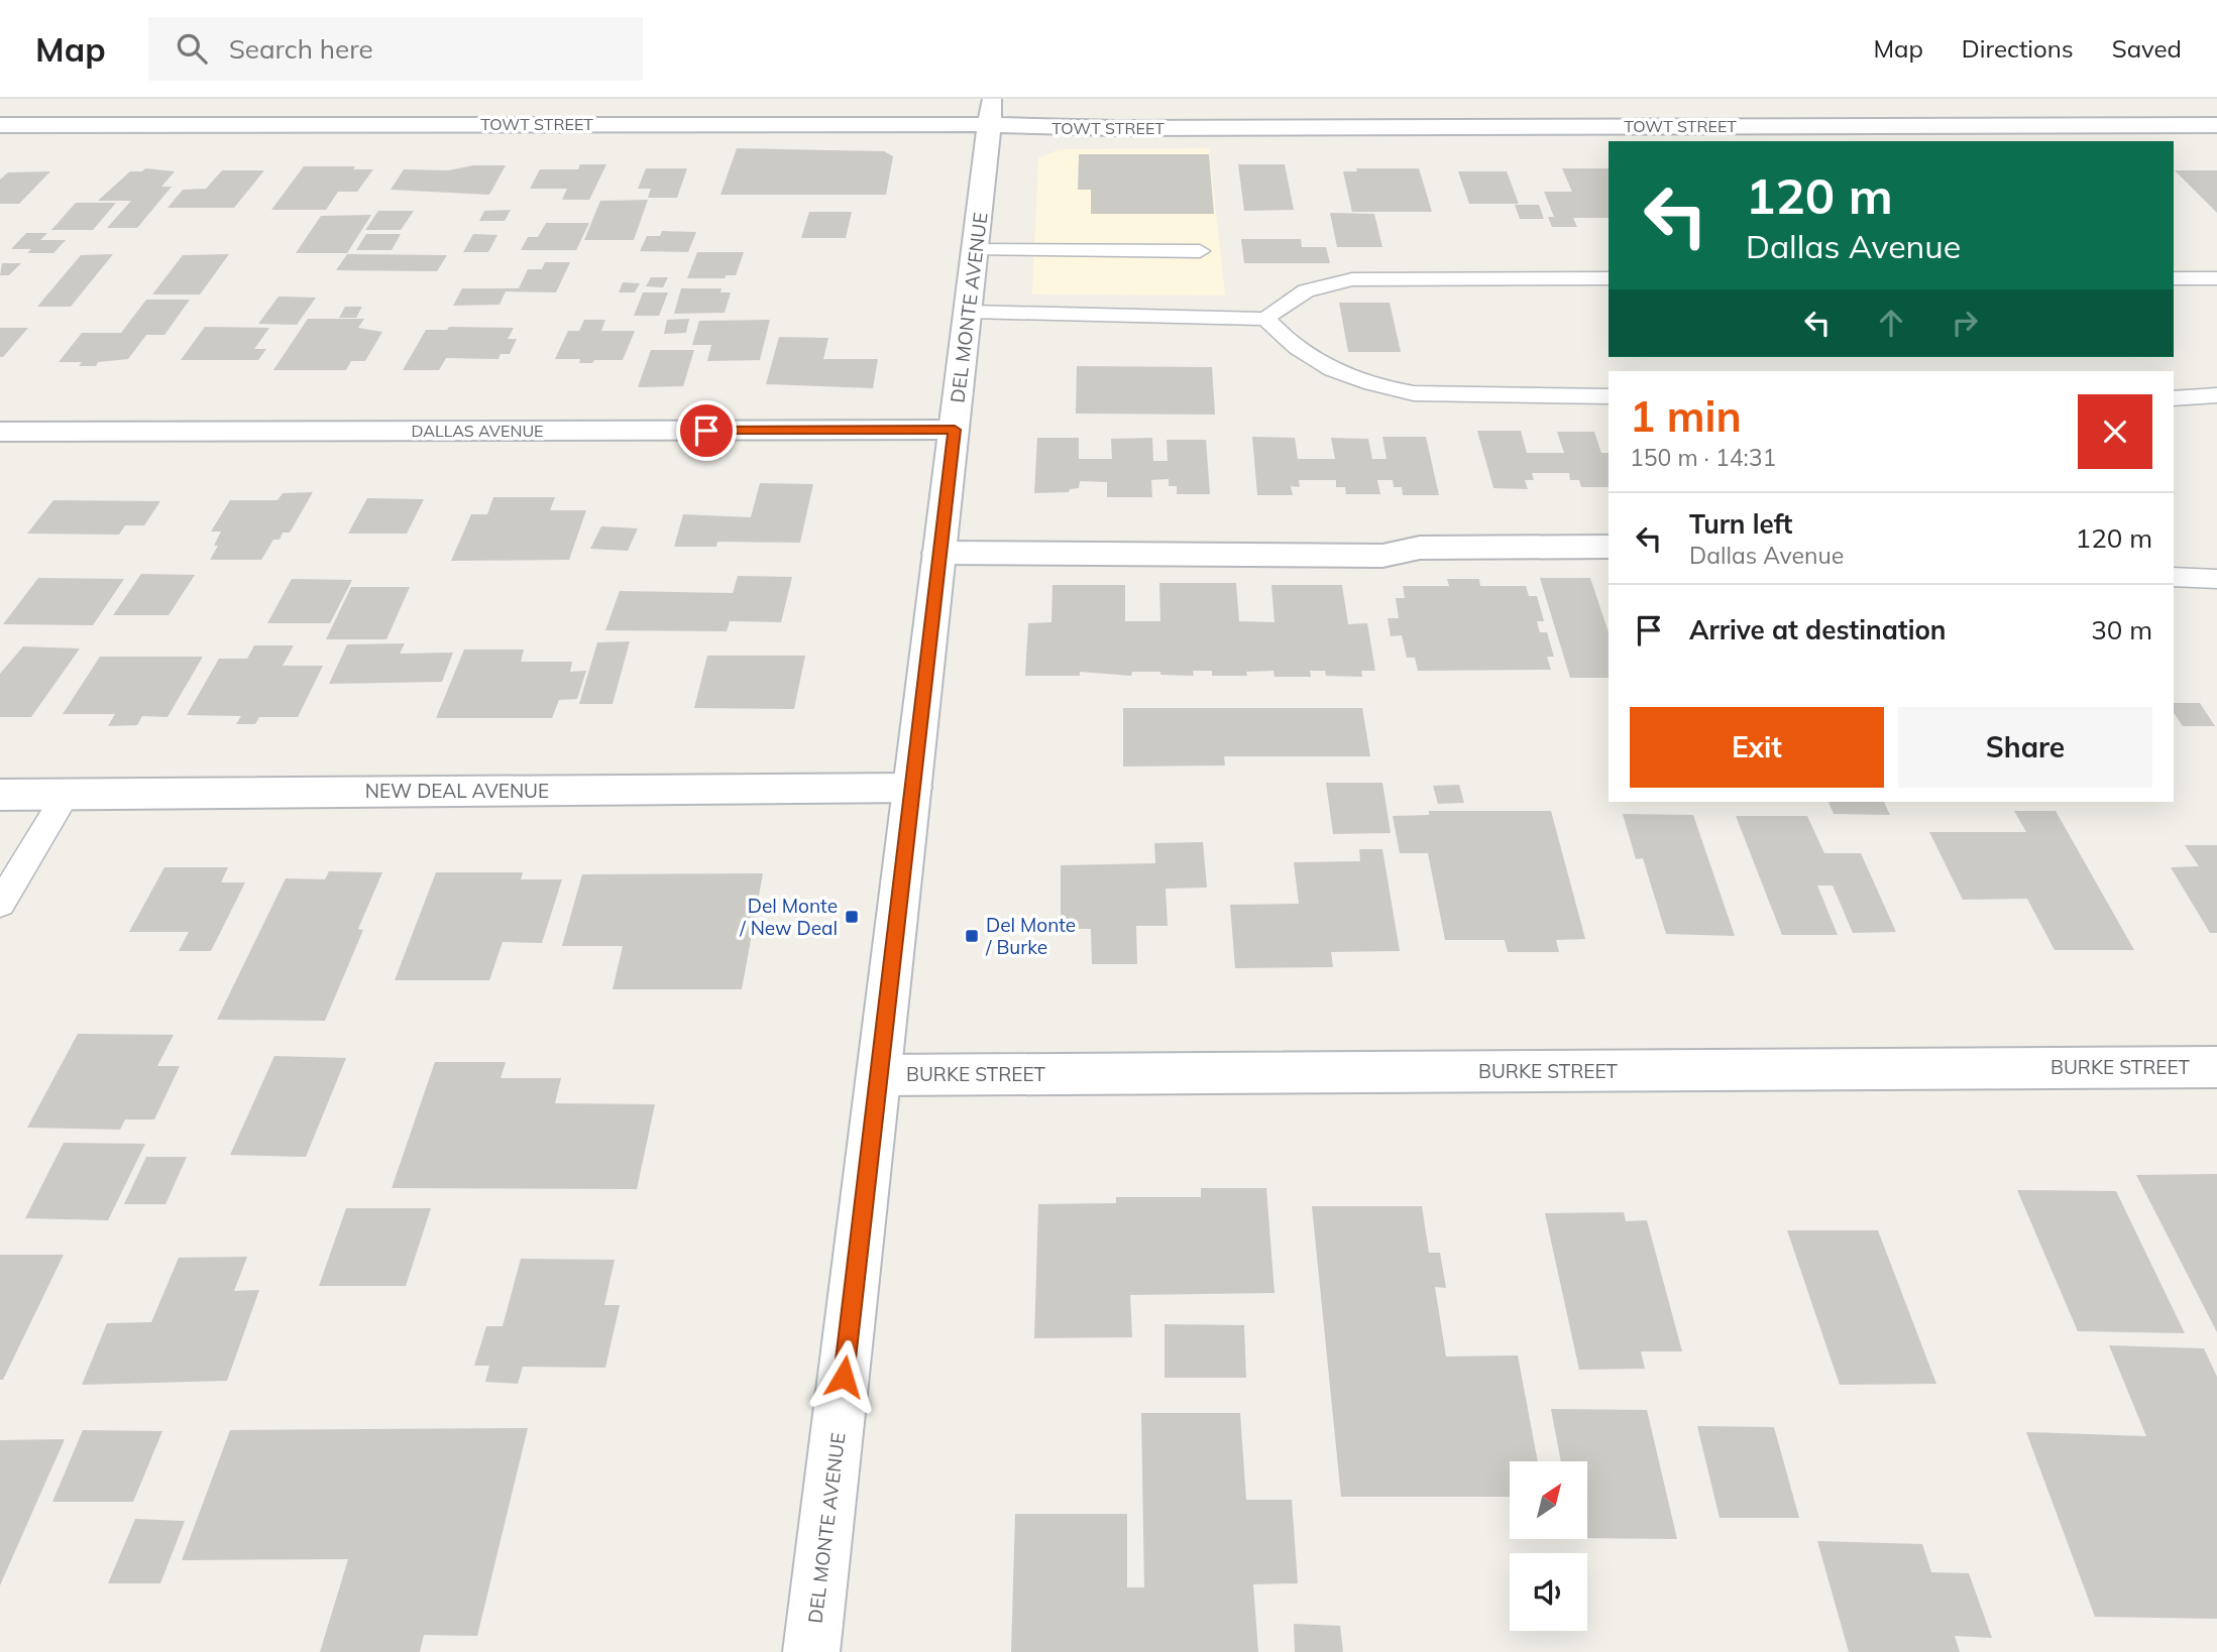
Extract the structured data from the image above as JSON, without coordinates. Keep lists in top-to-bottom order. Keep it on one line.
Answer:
{"streets":{"street":["TOWT STREET","DEL MONTE AVENUE","DALLAS AVENUE","NEW DEAL AVENUE","BURKE STREET"]},"crossings":[["TOWT STREET","DEL MONTE AVENUE"],["DEL MONTE AVENUE","DALLAS AVENUE"],["DEL MONTE AVENUE","NEW DEAL AVENUE"],["DEL MONTE AVENUE","BURKE STREET"]],"places":{"transit":["Del Monte / New Deal","Del Monte / Burke"]},"north":"top right","page":{"header":"Map","search":"Search here","nav":["Map","Directions","Saved"],"turn":["120 m","Dallas Avenue"],"heading":["1 min","150 m · 14:31"],"list":[{"name":"Turn left","note":"Dallas Avenue","value":"120 m"},{"name":"Arrive at destination","value":"30 m"}],"buttons":["Exit","Share"]}}
